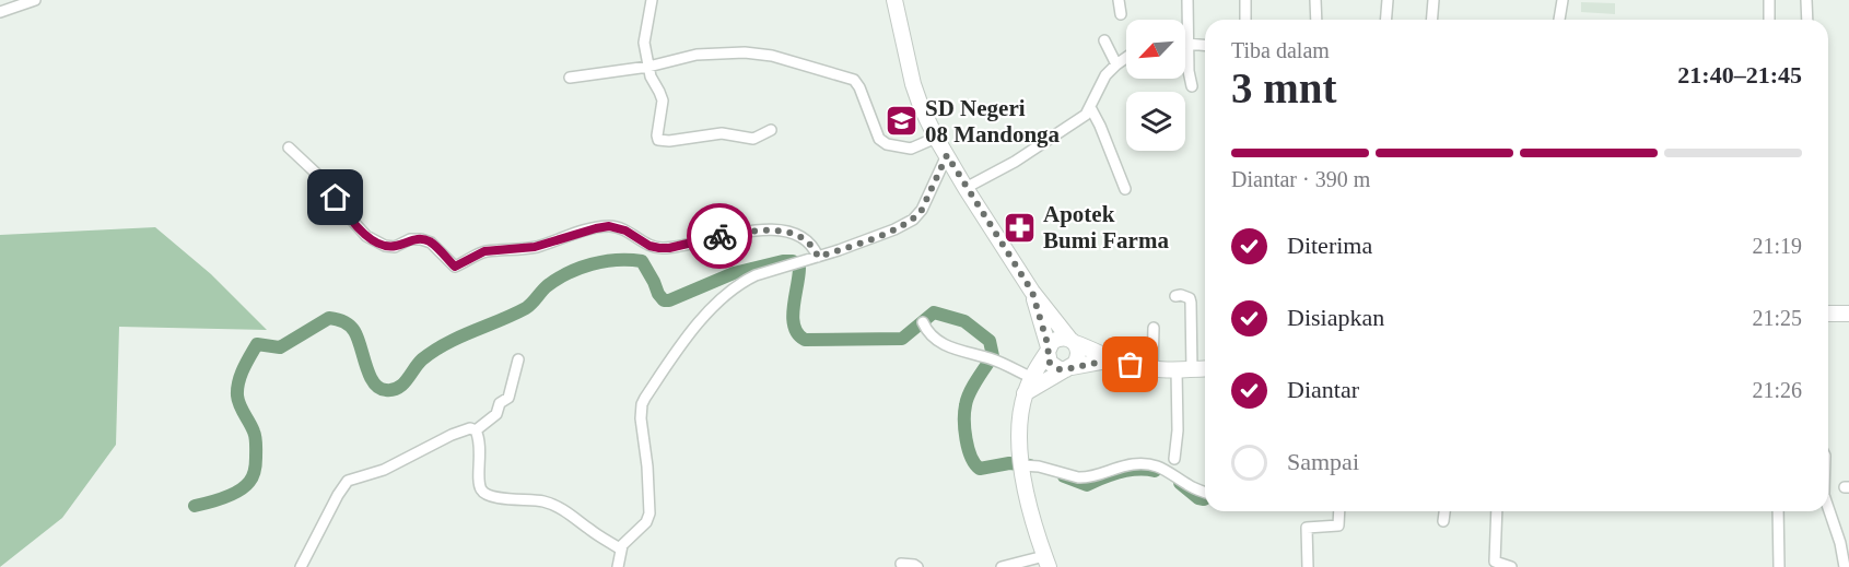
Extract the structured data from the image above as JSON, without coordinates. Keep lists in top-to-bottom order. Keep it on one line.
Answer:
{"places":{"school or university":["SD Negeri 08 Mandonga"],"pharmacy":["Apotek Bumi Farma"]},"north":"bottom left","page":{"heading":["3 mnt","Tiba dalam","21:40–21:45"],"bar":"Diantar · 390 m","list":[["Diterima","21:19"],["Disiapkan","21:25"],["Diantar","21:26"],"Sampai"]}}
